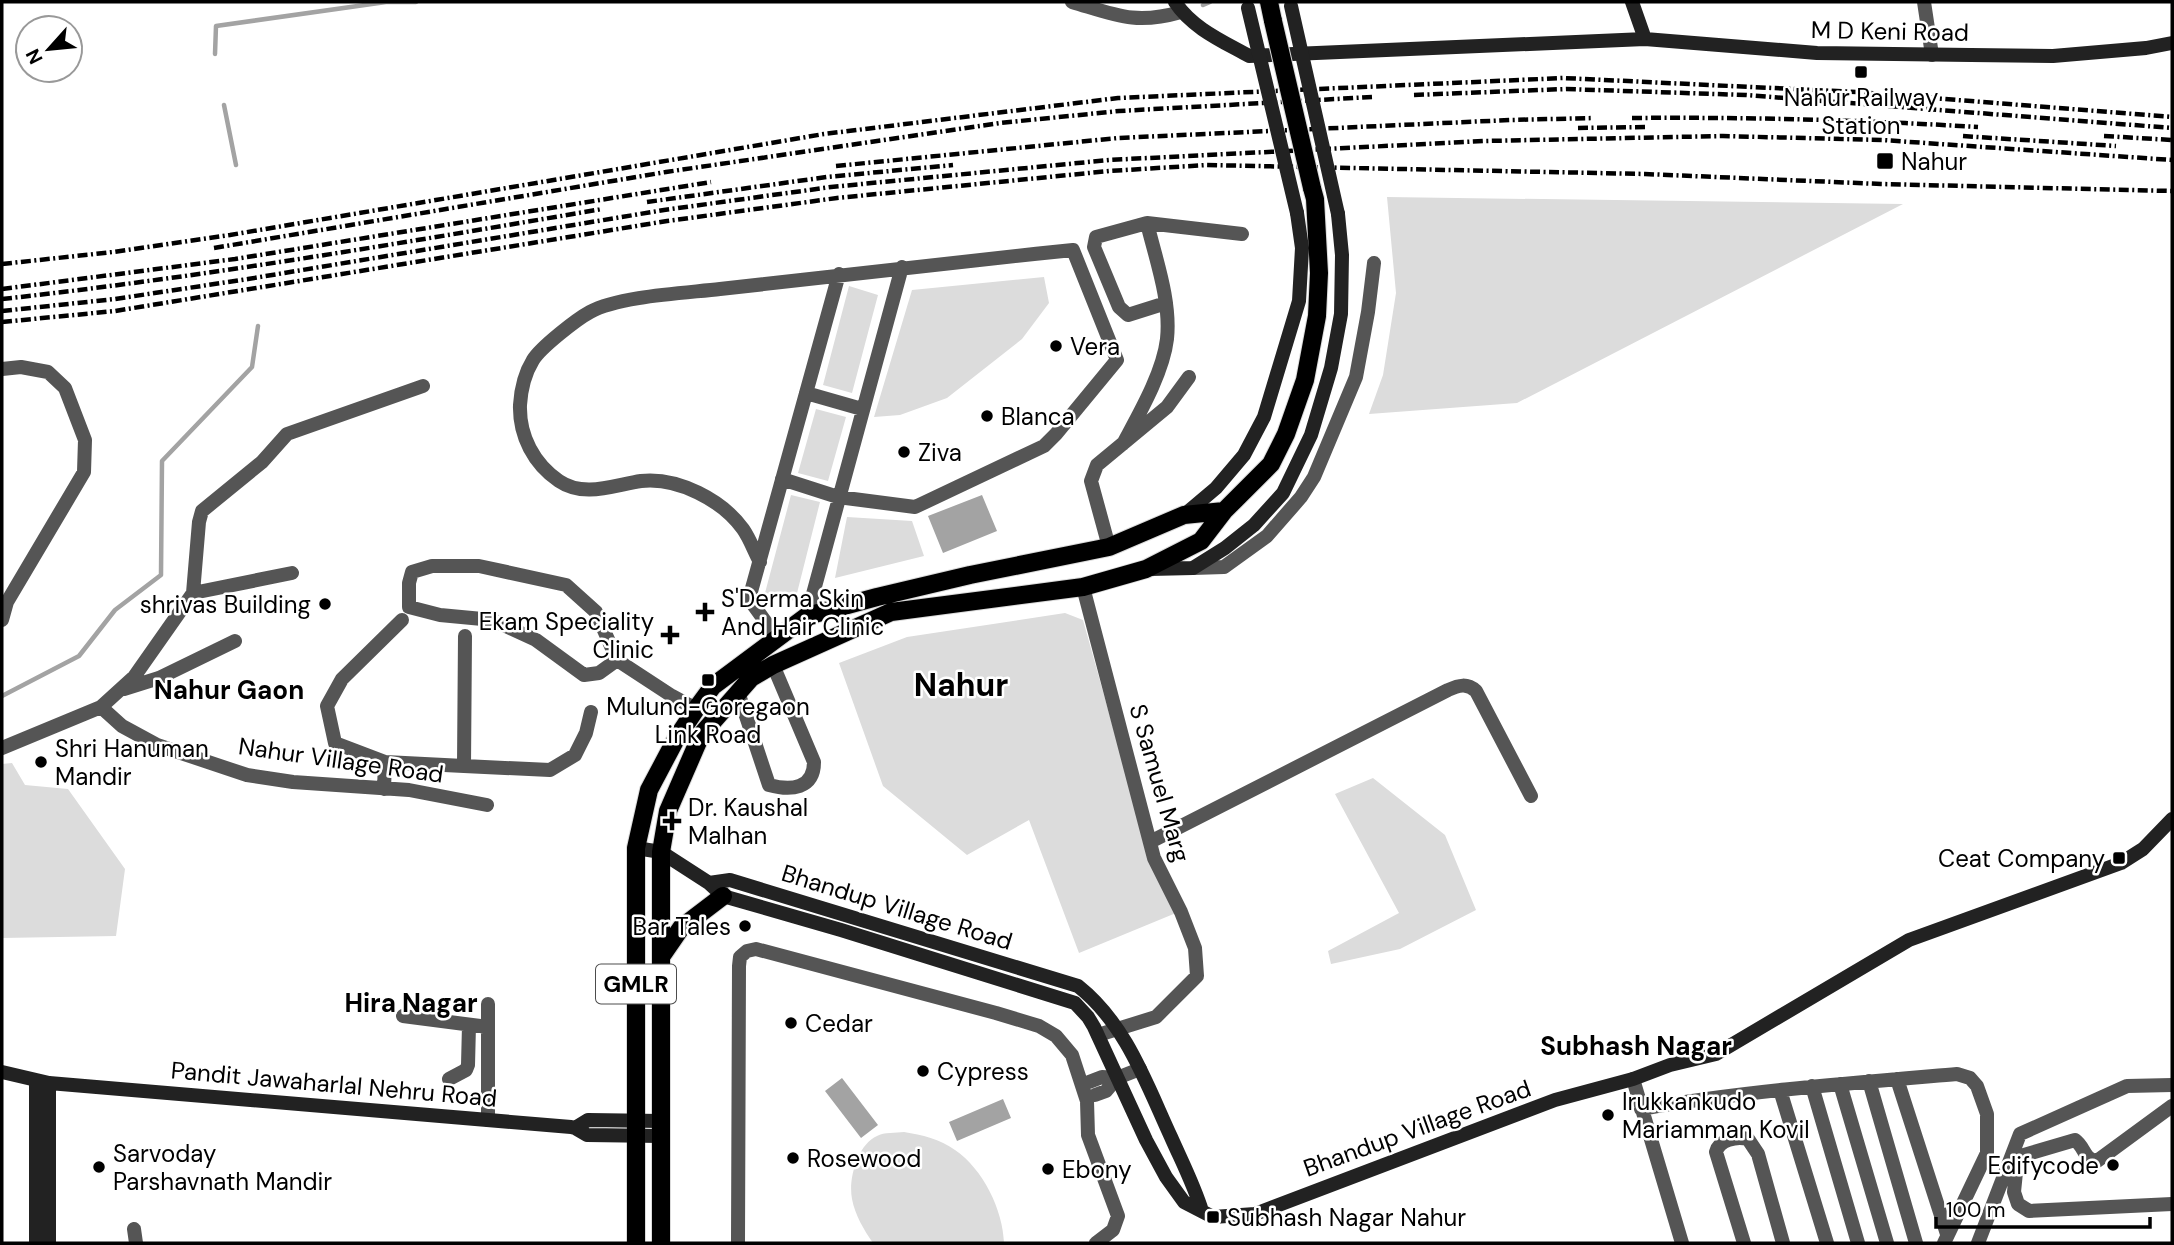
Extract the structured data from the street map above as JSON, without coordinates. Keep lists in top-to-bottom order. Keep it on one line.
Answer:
{"streets":{"main road":["GMLR"],"street":["M D Keni Road","Nahur Village Road","S Samuel Marg","Bhandup Village Road","Pandit Jawaharlal Nehru Road"]},"crossings":[["S Samuel Marg","Bhandup Village Road"],["S Samuel Marg","GMLR"],["GMLR","Pandit Jawaharlal Nehru Road"]],"districts":["Nahur","Nahur Gaon","Hira Nagar","Subhash Nagar"],"places":{"transit":["Nahur Railway Station","Nahur","Mulund-Goregaon Link Road","Ceat Company","Subhash Nagar Nahur"],"other":["Vera","Blanca","Ziva","shrivas Building","Shri Hanuman Mandir","Bar Tales","Cedar","Cypress","Irukkankudo Mariamman Kovil","Rosewood","Edifycode","Sarvoday Parshavnath Mandir","Ebony"],"health":["S'Derma Skin And Hair Clinic","Ekam Speciality Clinic","Dr. Kaushal Malhan"]},"scale_bar":"100 m","north":"bottom left"}
